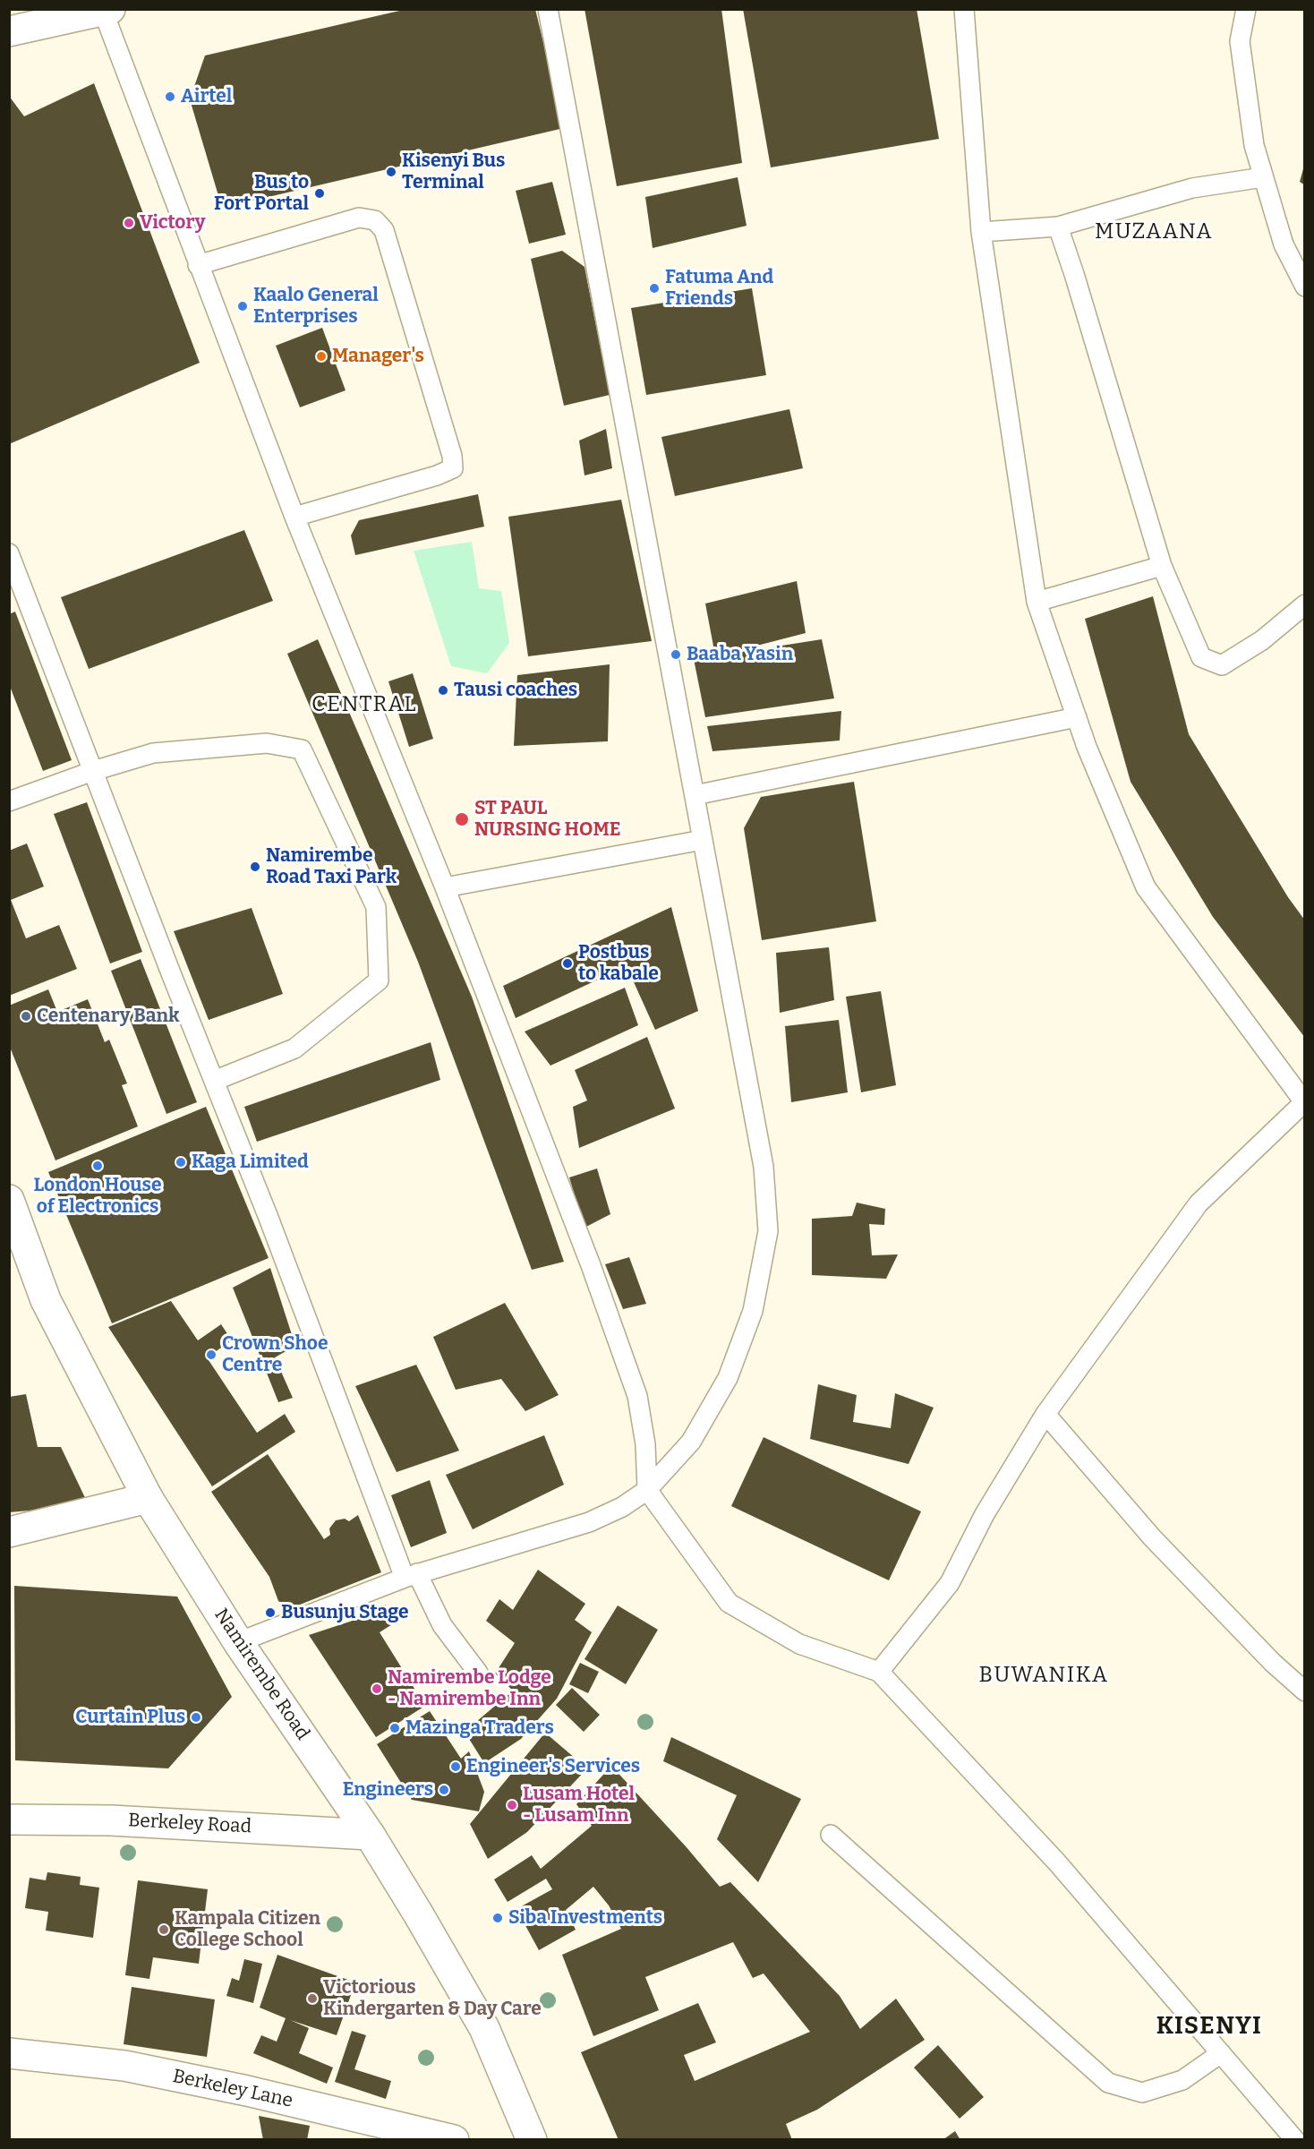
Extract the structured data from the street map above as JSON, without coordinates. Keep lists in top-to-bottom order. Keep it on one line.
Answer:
{"streets":{"main road":["Namirembe Road","Berkeley Road","Berkeley Lane"]},"crossings":[["Namirembe Road","Berkeley Road"]],"districts":["MUZAANA","CENTRAL","BUWANIKA","KISENYI"],"places":["Airtel","Kisenyi Bus Terminal","Bus to Fort Portal","Victory","Fatuma And Friends","Kaalo General Enterprises","Manager's","Baaba Yasin","Tausi coaches","ST PAUL NURSING HOME","Namirembe Road Taxi Park","Postbus to kabale","Centenary Bank","Kaga Limited","London House of Electronics","Crown Shoe Centre","Busunju Stage","Namirembe Lodge - Namirembe Inn","Curtain Plus","Mazinga Traders","Engineer's Services","Engineers","Lusam Hotel - Lusam Inn","Siba Investments","Kampala Citizen College School","Victorious Kindergarten & Day Care"]}
